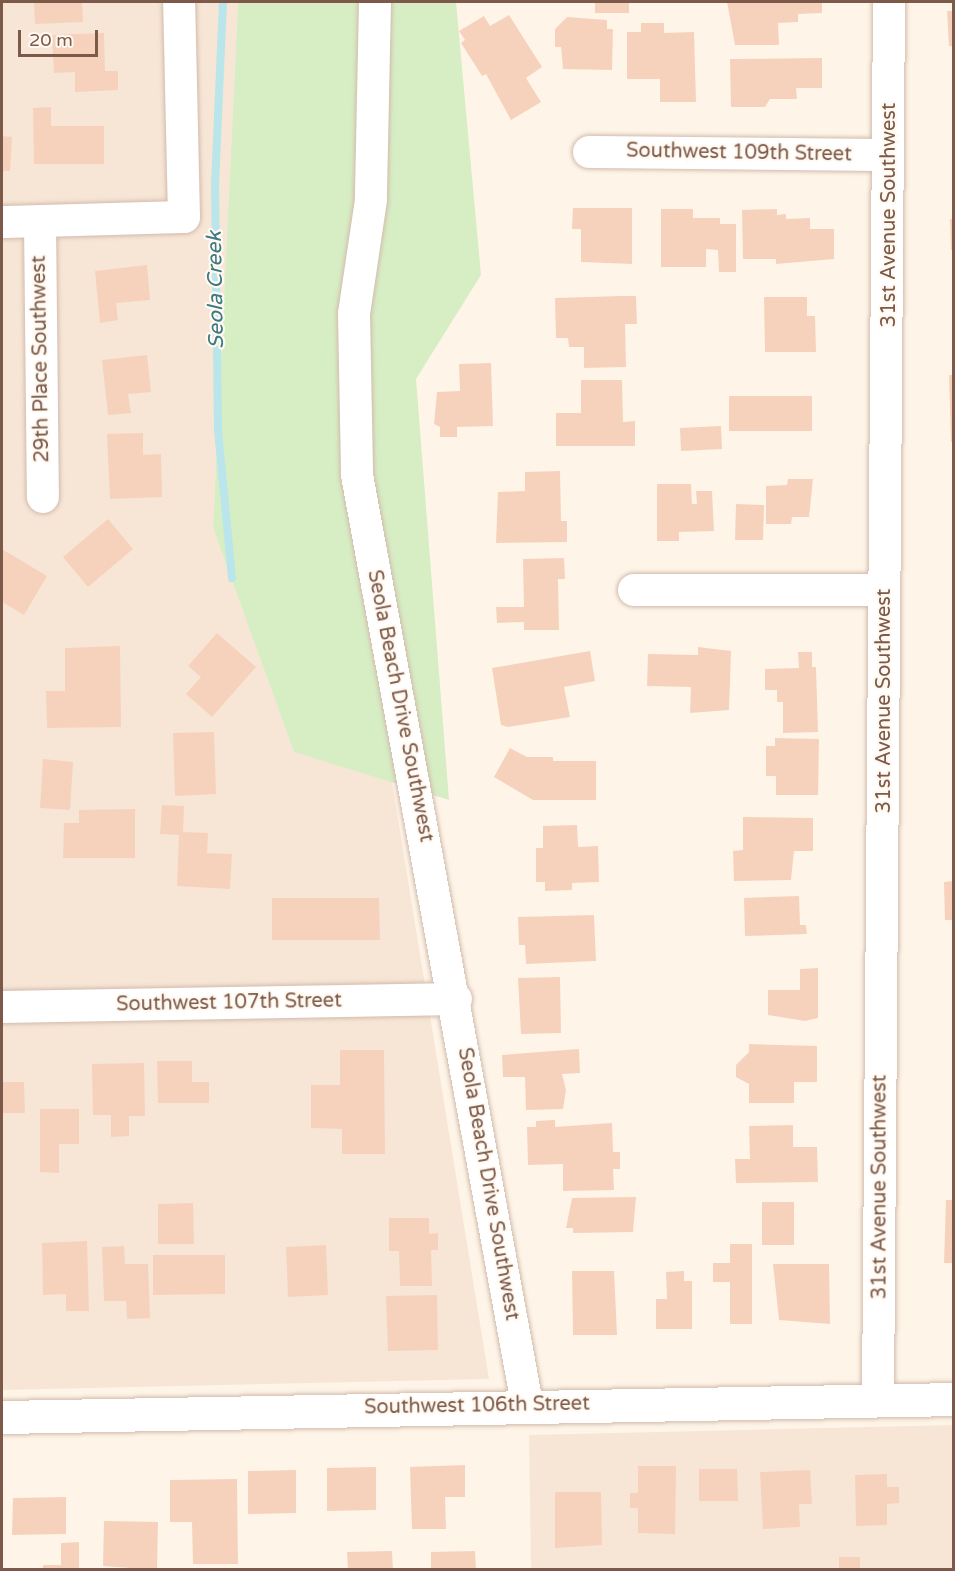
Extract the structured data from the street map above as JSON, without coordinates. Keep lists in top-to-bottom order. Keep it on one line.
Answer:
{"streets":{"street":["Southwest 109th Street","31st Avenue Southwest","29th Place Southwest","Seola Beach Drive Southwest","Southwest 107th Street","Southwest 106th Street"]},"crossings":[["Southwest 109th Street","31st Avenue Southwest"],["31st Avenue Southwest","Southwest 106th Street"],["Seola Beach Drive Southwest","Southwest 107th Street"],["Seola Beach Drive Southwest","Southwest 106th Street"]],"water":["Seola Creek"],"scale_bar":"20 m"}
